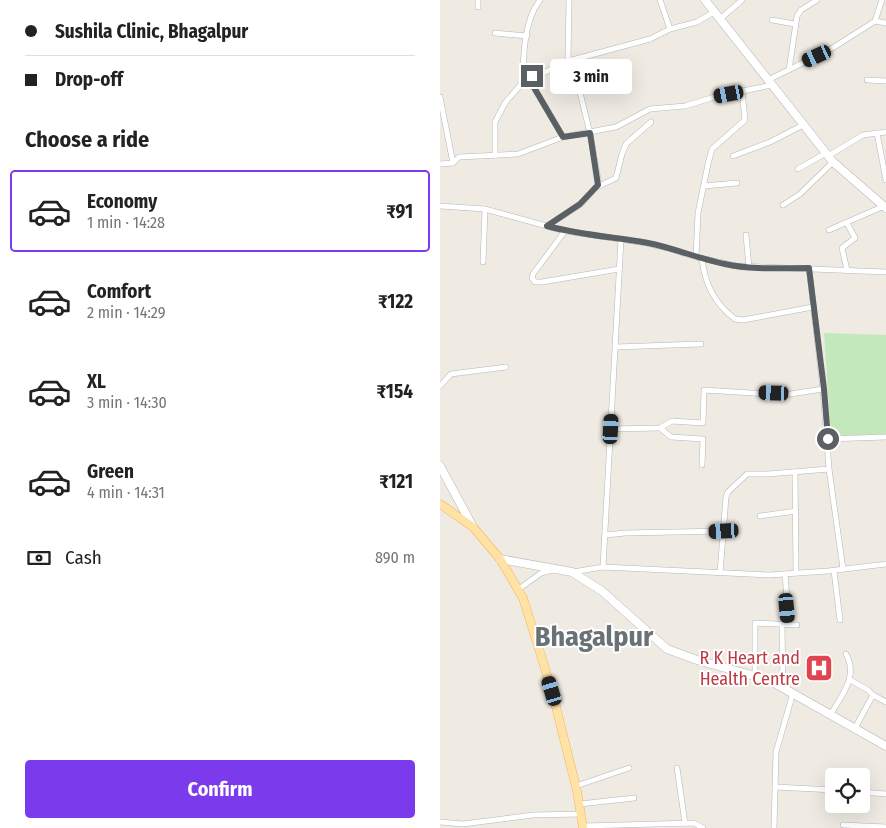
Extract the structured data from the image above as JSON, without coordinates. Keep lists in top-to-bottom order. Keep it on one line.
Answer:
{"districts":["Bhagalpur"],"places":{"hospital":["R K Heart and Health Centre"]},"page":{"banner":["Sushila Clinic, Bhagalpur","Drop-off"],"bubble":"3 min","heading":"Choose a ride","list":[{"name":"Economy","note":"1 min · 14:28","value":"₹91"},{"name":"Comfort","note":"2 min · 14:29","value":"₹122"},{"name":"XL","note":"3 min · 14:30","value":"₹154"},{"name":"Green","note":"4 min · 14:31","value":"₹121"}],"pay":["Cash","890 m"],"buttons":"Confirm"}}
